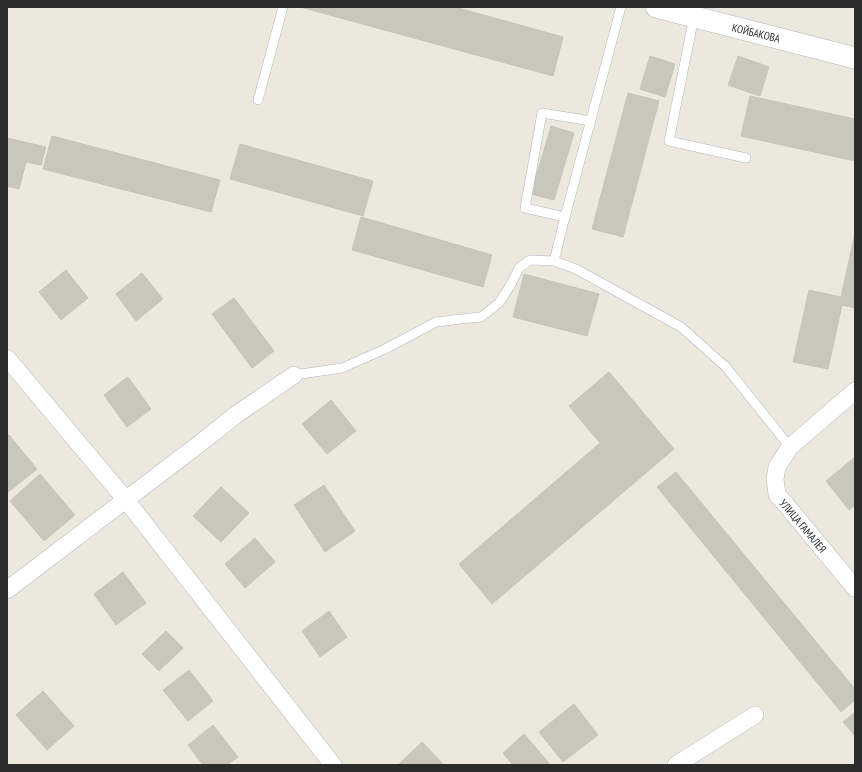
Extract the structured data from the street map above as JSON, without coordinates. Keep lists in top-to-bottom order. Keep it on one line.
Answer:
{"streets":{"street":["КОЙБАКОВА","УЛИЦА ГАМАЛЕЯ"]}}
